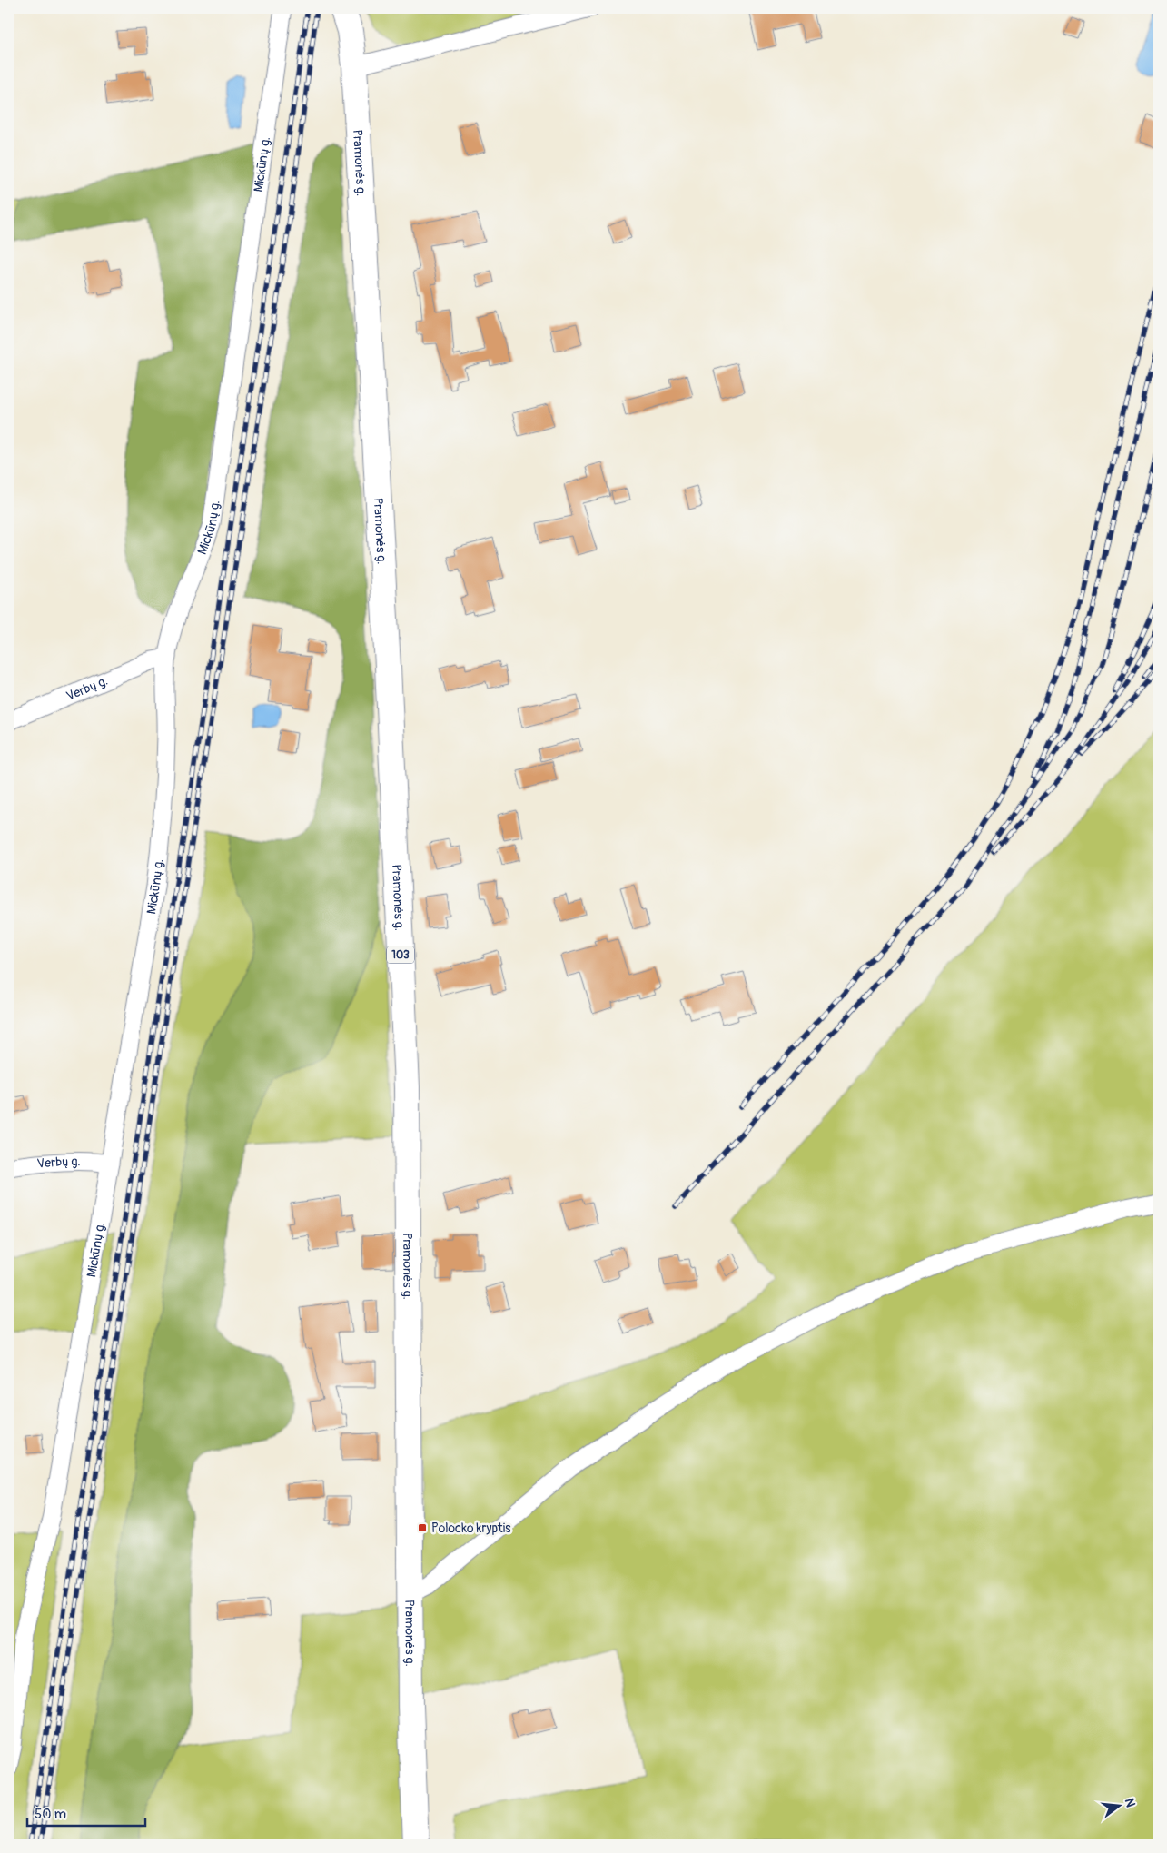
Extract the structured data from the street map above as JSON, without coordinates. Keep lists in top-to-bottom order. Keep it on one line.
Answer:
{"streets":{"main road":["Pramonės g.","103"],"street":["Mickūnų g.","Verbų g."]},"crossings":[["Mickūnų g.","Verbų g."]],"places":{"transit":["Polocko kryptis"]},"scale_bar":"50 m","north":"right"}
